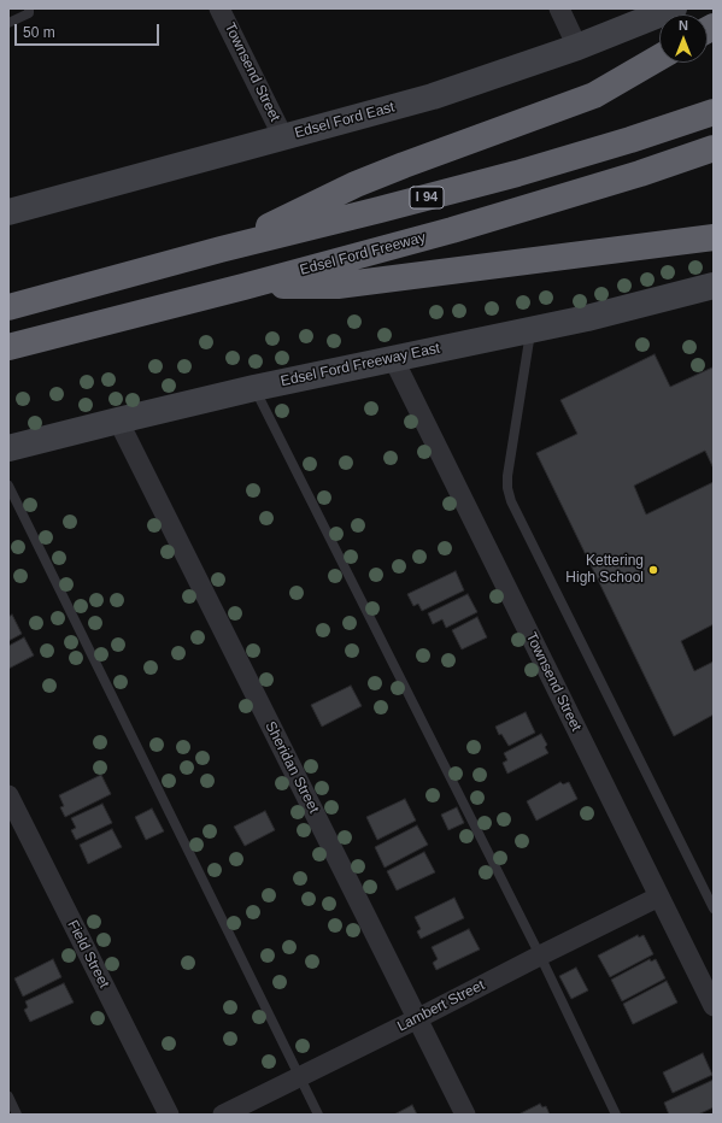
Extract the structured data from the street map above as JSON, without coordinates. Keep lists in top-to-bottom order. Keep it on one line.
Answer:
{"streets":{"highway":["I 94","Edsel Ford Freeway"],"street":["Townsend Street","Edsel Ford East","Edsel Ford Freeway East","Sheridan Street","Field Street","Lambert Street"]},"crossings":[["Townsend Street","Edsel Ford East"],["Townsend Street","Edsel Ford Freeway East"],["Townsend Street","Lambert Street"],["Edsel Ford Freeway East","Sheridan Street"],["Sheridan Street","Lambert Street"]],"places":["Kettering High School"],"scale_bar":"50 m","north":"top"}
